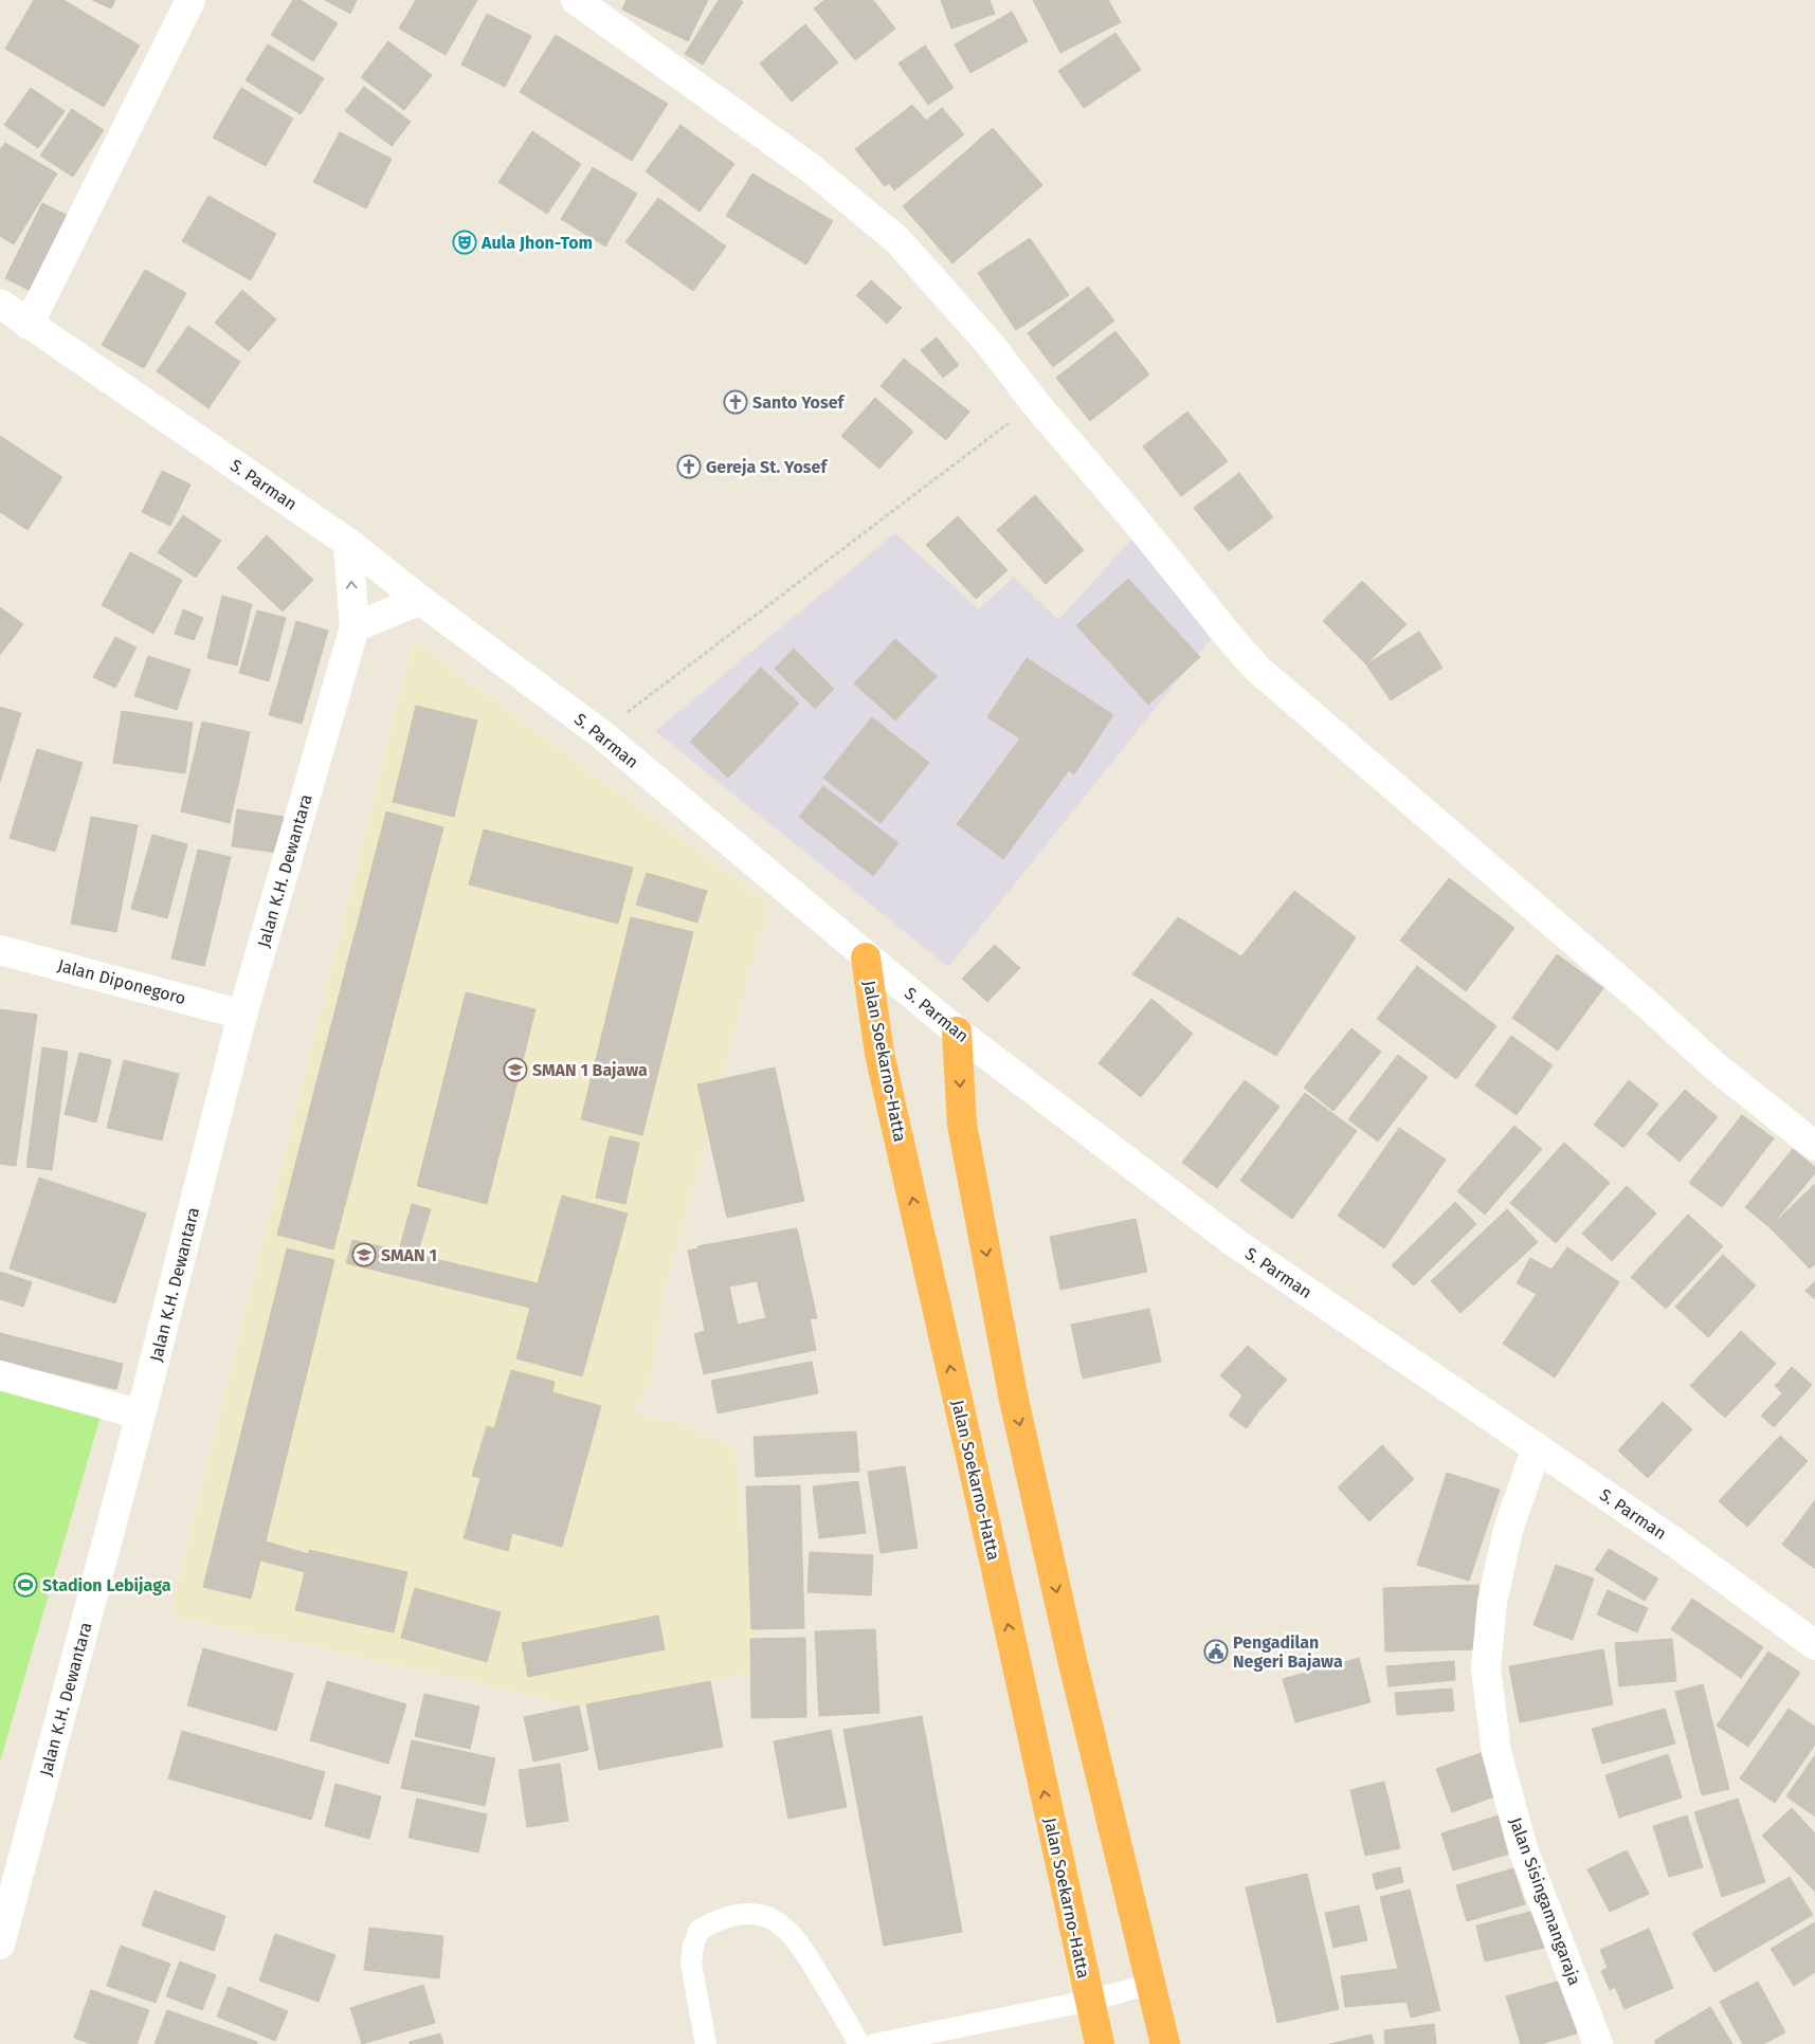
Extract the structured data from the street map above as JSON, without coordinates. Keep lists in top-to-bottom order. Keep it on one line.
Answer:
{"streets":{"highway":["Jalan Soekarno-Hatta"],"street":["S. Parman","Jalan K.H. Dewantara","Jalan Diponegoro","Jalan Sisingamangaraja"]},"crossings":[["S. Parman","Jalan K.H. Dewantara"],["S. Parman","Jalan Soekarno-Hatta"],["S. Parman","Jalan Sisingamangaraja"],["Jalan K.H. Dewantara","Jalan Diponegoro"]],"places":{"theatre":["Aula Jhon-Tom"],"church":["Santo Yosef","Gereja St. Yosef"],"school or university":["SMAN 1 Bajawa","SMAN 1"],"sports":["Stadion Lebijaga"],"public building":["Pengadilan Negeri Bajawa"]}}
